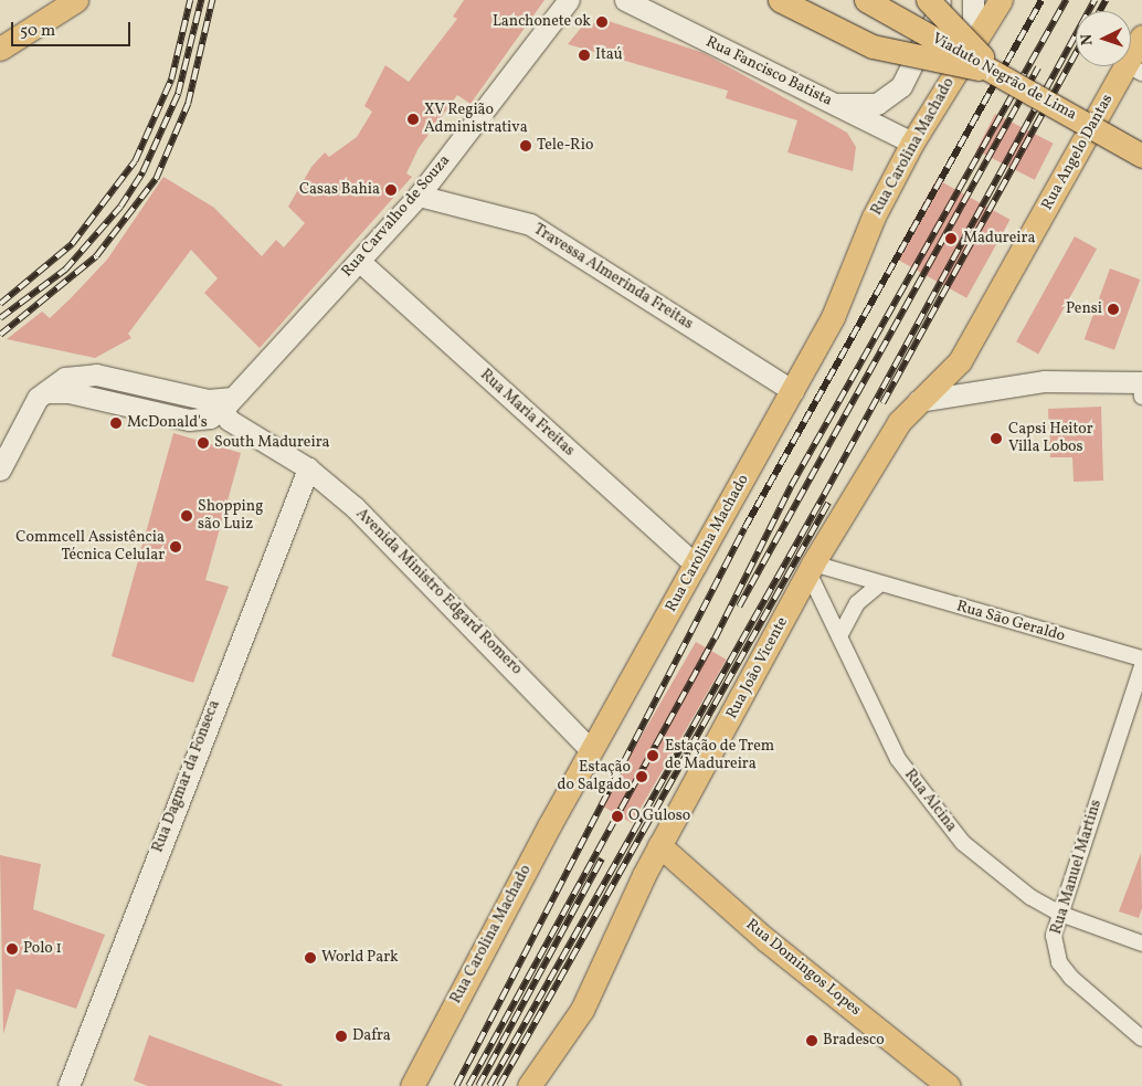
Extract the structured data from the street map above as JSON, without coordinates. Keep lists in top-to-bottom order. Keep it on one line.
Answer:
{"streets":{"main road":["Viaduto Negrão de Lima","Rua Carolina Machado","Rua Angelo Dantas","Rua João Vicente","Rua Domingos Lopes"],"street":["Rua Fancisco Batista","Rua Carvalho de Souza","Travessa Almerinda Freitas","Rua Maria Freitas","Avenida Ministro Edgard Romero","Rua São Geraldo","Rua Dagmar da Fonseca","Rua Alcina","Rua Manuel Martins"]},"crossings":[["Rua Fancisco Batista","Rua Carolina Machado"],["Rua Carolina Machado","Travessa Almerinda Freitas"],["Rua Carolina Machado","Rua Maria Freitas"],["Rua Carolina Machado","Avenida Ministro Edgard Romero"],["Rua Angelo Dantas","Rua João Vicente"],["Rua Carvalho de Souza","Travessa Almerinda Freitas"],["Rua Carvalho de Souza","Rua Maria Freitas"],["Rua Carvalho de Souza","Avenida Ministro Edgard Romero"],["Avenida Ministro Edgard Romero","Rua Dagmar da Fonseca"],["Rua São Geraldo","Rua João Vicente"],["Rua São Geraldo","Rua Alcina"],["Rua João Vicente","Rua Alcina"],["Rua João Vicente","Rua Domingos Lopes"],["Rua Alcina","Rua Manuel Martins"]],"places":["Lanchonete ok","Itaú","XV Região Administrativa","Tele-Rio","Casas Bahia","Madureira","Pensi","McDonald's","Capsi Heitor Villa Lobos","South Madureira","Shopping são Luiz","Commcell Assistência Técnica Celular","Estação de Trem de Madureira","Estação do Salgado","O Guloso","Polo 1","World Park","Dafra","Bradesco"],"scale_bar":"50 m","north":"left"}
